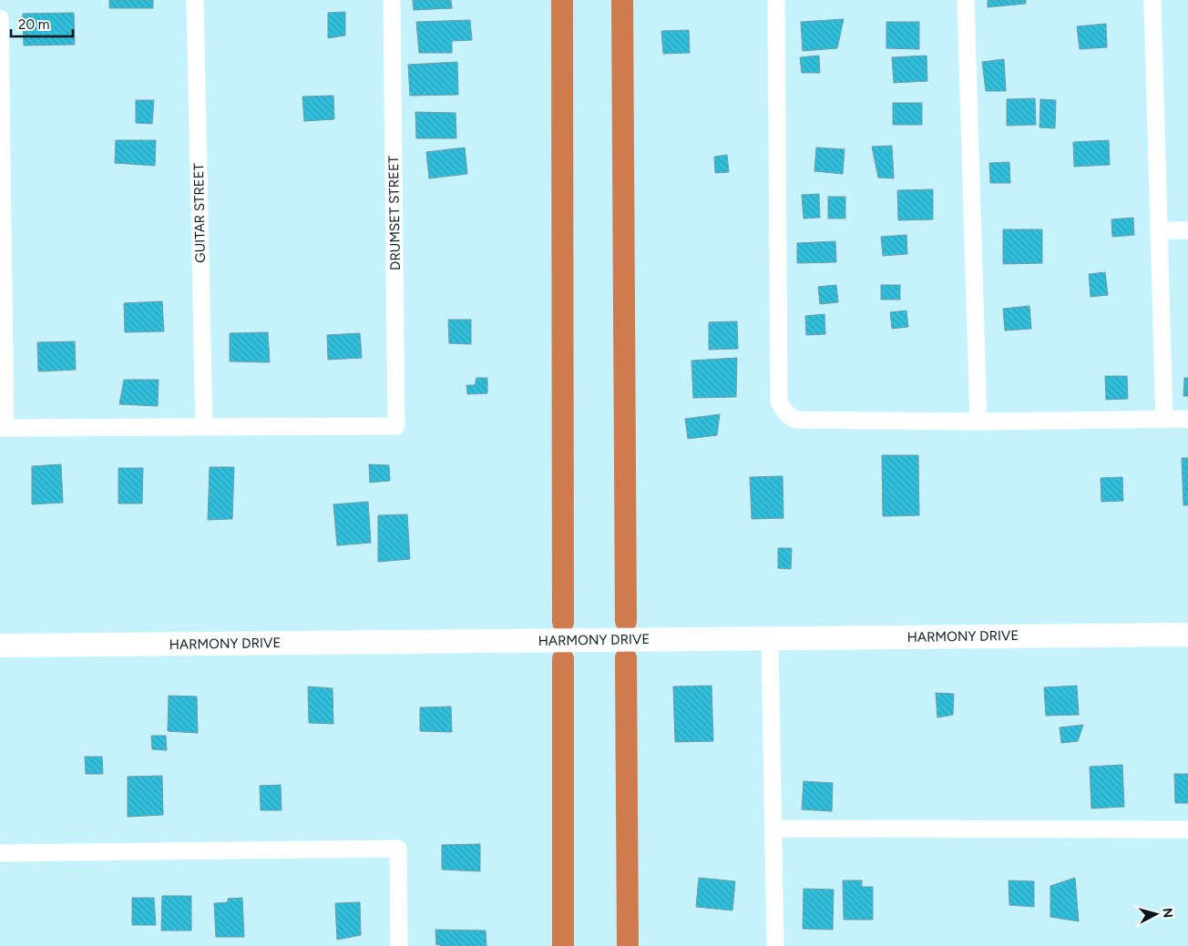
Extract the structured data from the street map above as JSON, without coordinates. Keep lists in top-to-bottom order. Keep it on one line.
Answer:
{"streets":{"street":["GUITAR STREET","DRUMSET STREET","HARMONY DRIVE"]},"crossings":[["GUITAR STREET","DRUMSET STREET"]],"scale_bar":"20 m","north":"right"}
